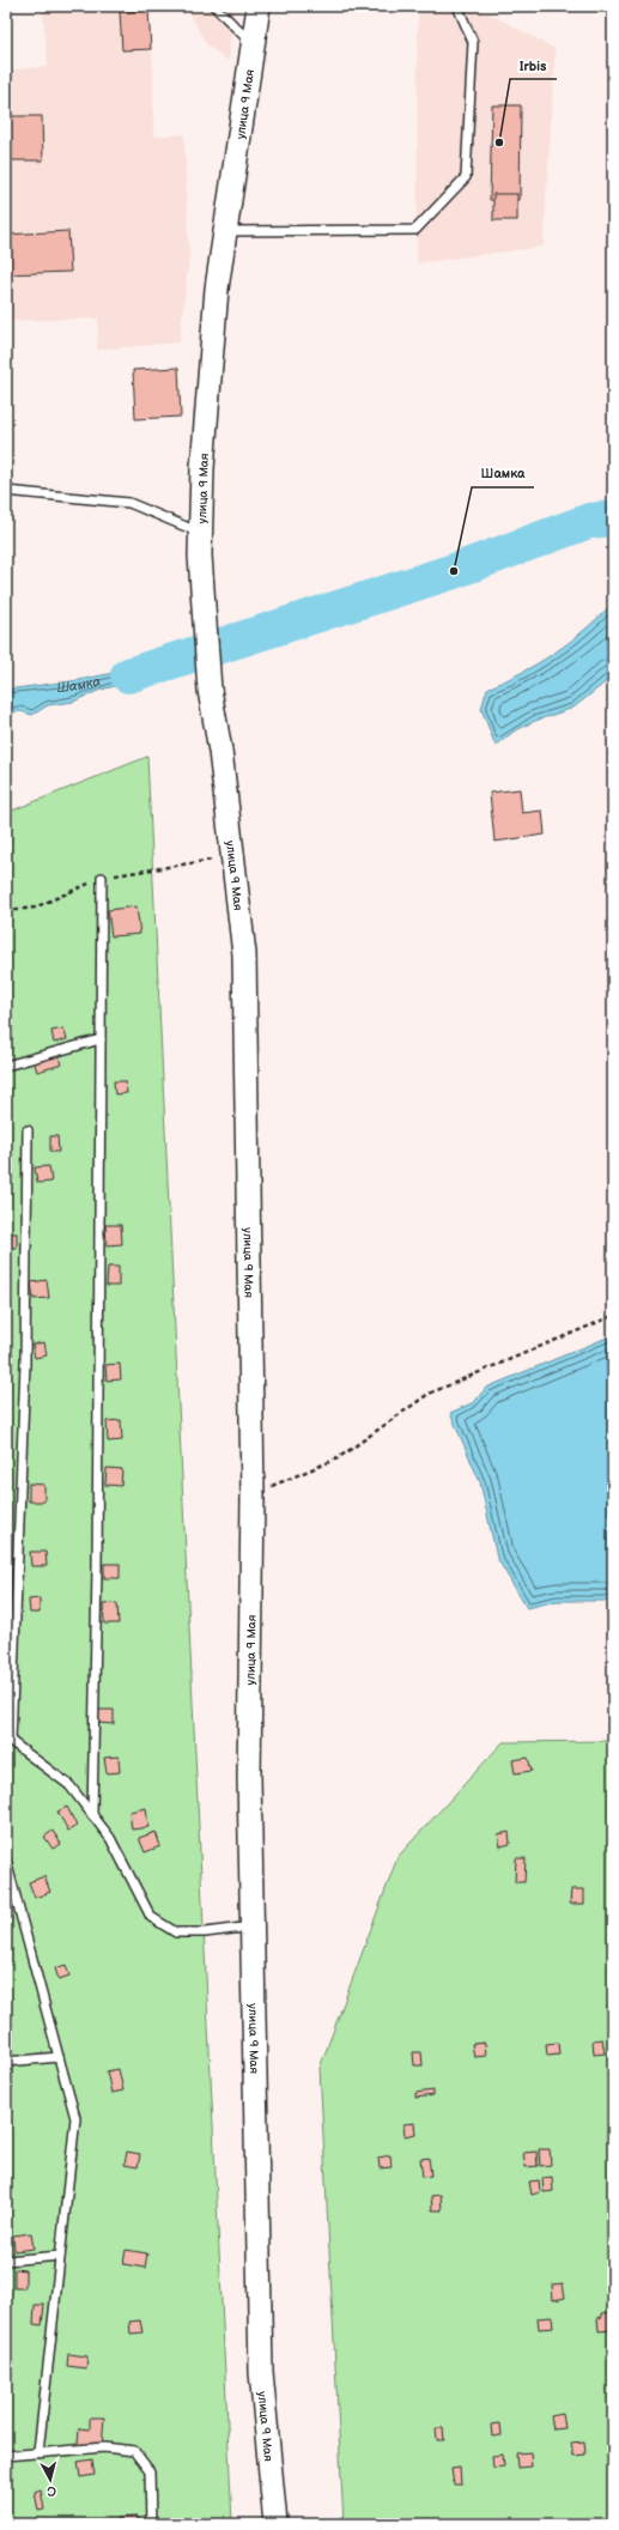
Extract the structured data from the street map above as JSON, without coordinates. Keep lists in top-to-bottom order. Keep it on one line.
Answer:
{"streets":{"main road":["улица 9 Мая"]},"water":["Шамка"],"places":["Irbis","Шамка"],"north":"bottom"}
